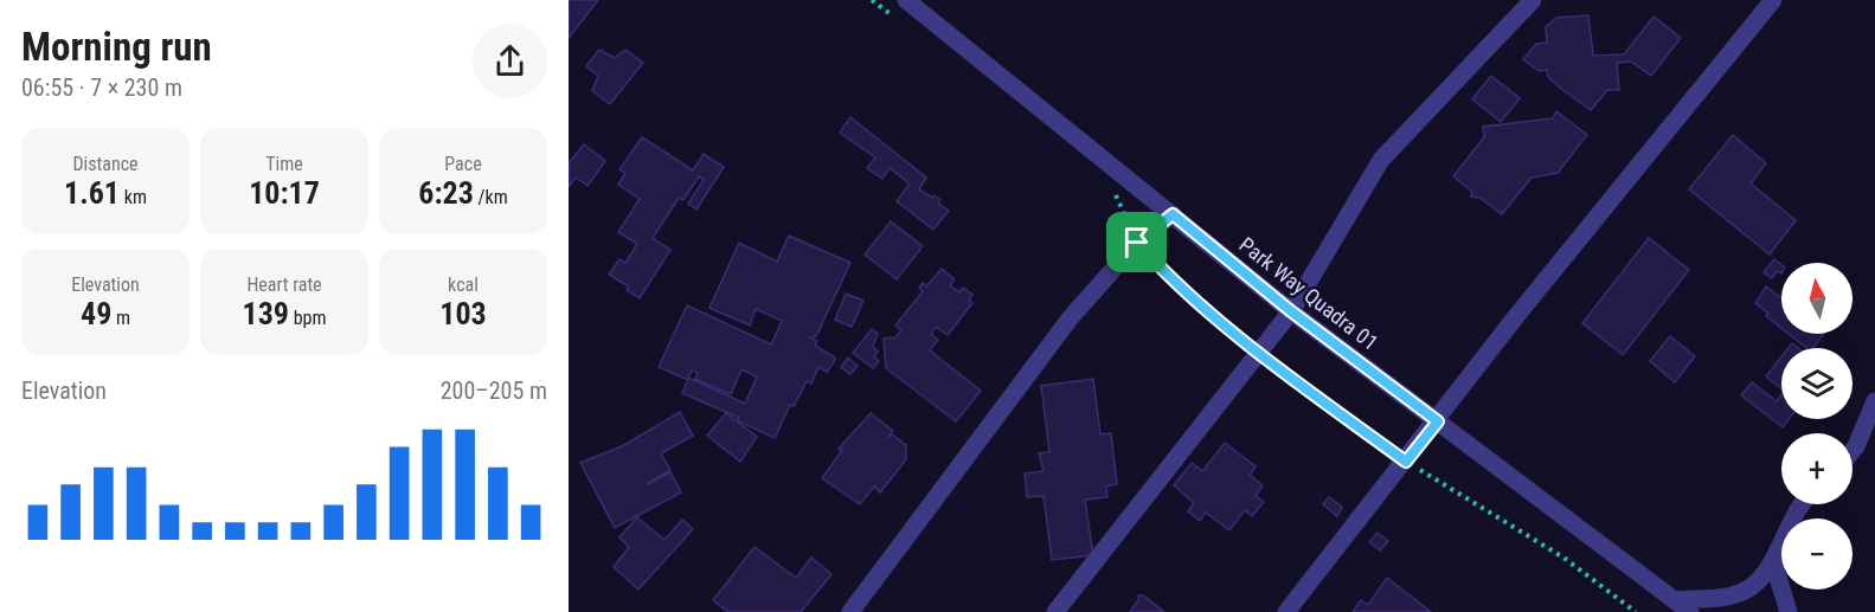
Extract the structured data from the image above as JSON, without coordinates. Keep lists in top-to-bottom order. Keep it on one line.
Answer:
{"streets":{"street":["Park Way Quadra 01"]},"north":"top","page":{"heading":["Morning run","06:55 · 7 × 230 m"],"stats":[["Distance","1.61 km"],["Time","10:17"],["Pace","6:23 /km"],["Elevation","49 m"],["Heart rate","139 bpm"],["kcal","103"]],"map_buttons":["+","−"],"chart":["Elevation","200–205 m"]}}
